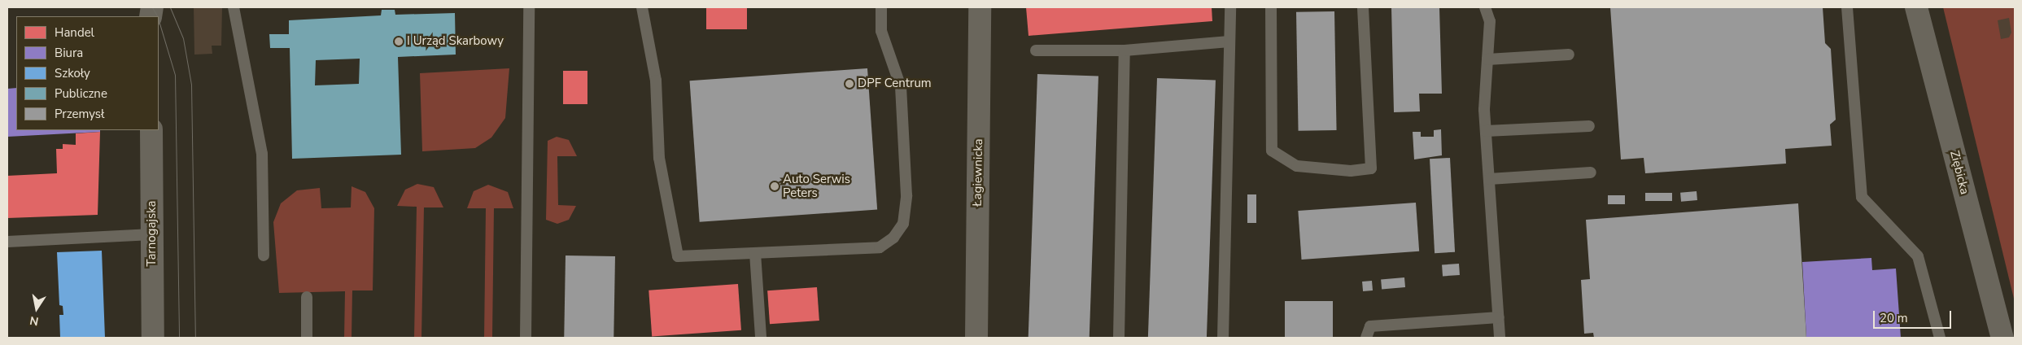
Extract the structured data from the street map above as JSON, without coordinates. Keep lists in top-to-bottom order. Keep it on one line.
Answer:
{"streets":{"street":["Łagiewnicka","Ziębicka","Tarnogajska"]},"places":["I Urząd Skarbowy","DPF Centrum","Auto Serwis Peters"],"legend":["Handel","Biura","Szkoły","Publiczne","Przemysł"],"scale_bar":"20 m","north":"bottom"}
